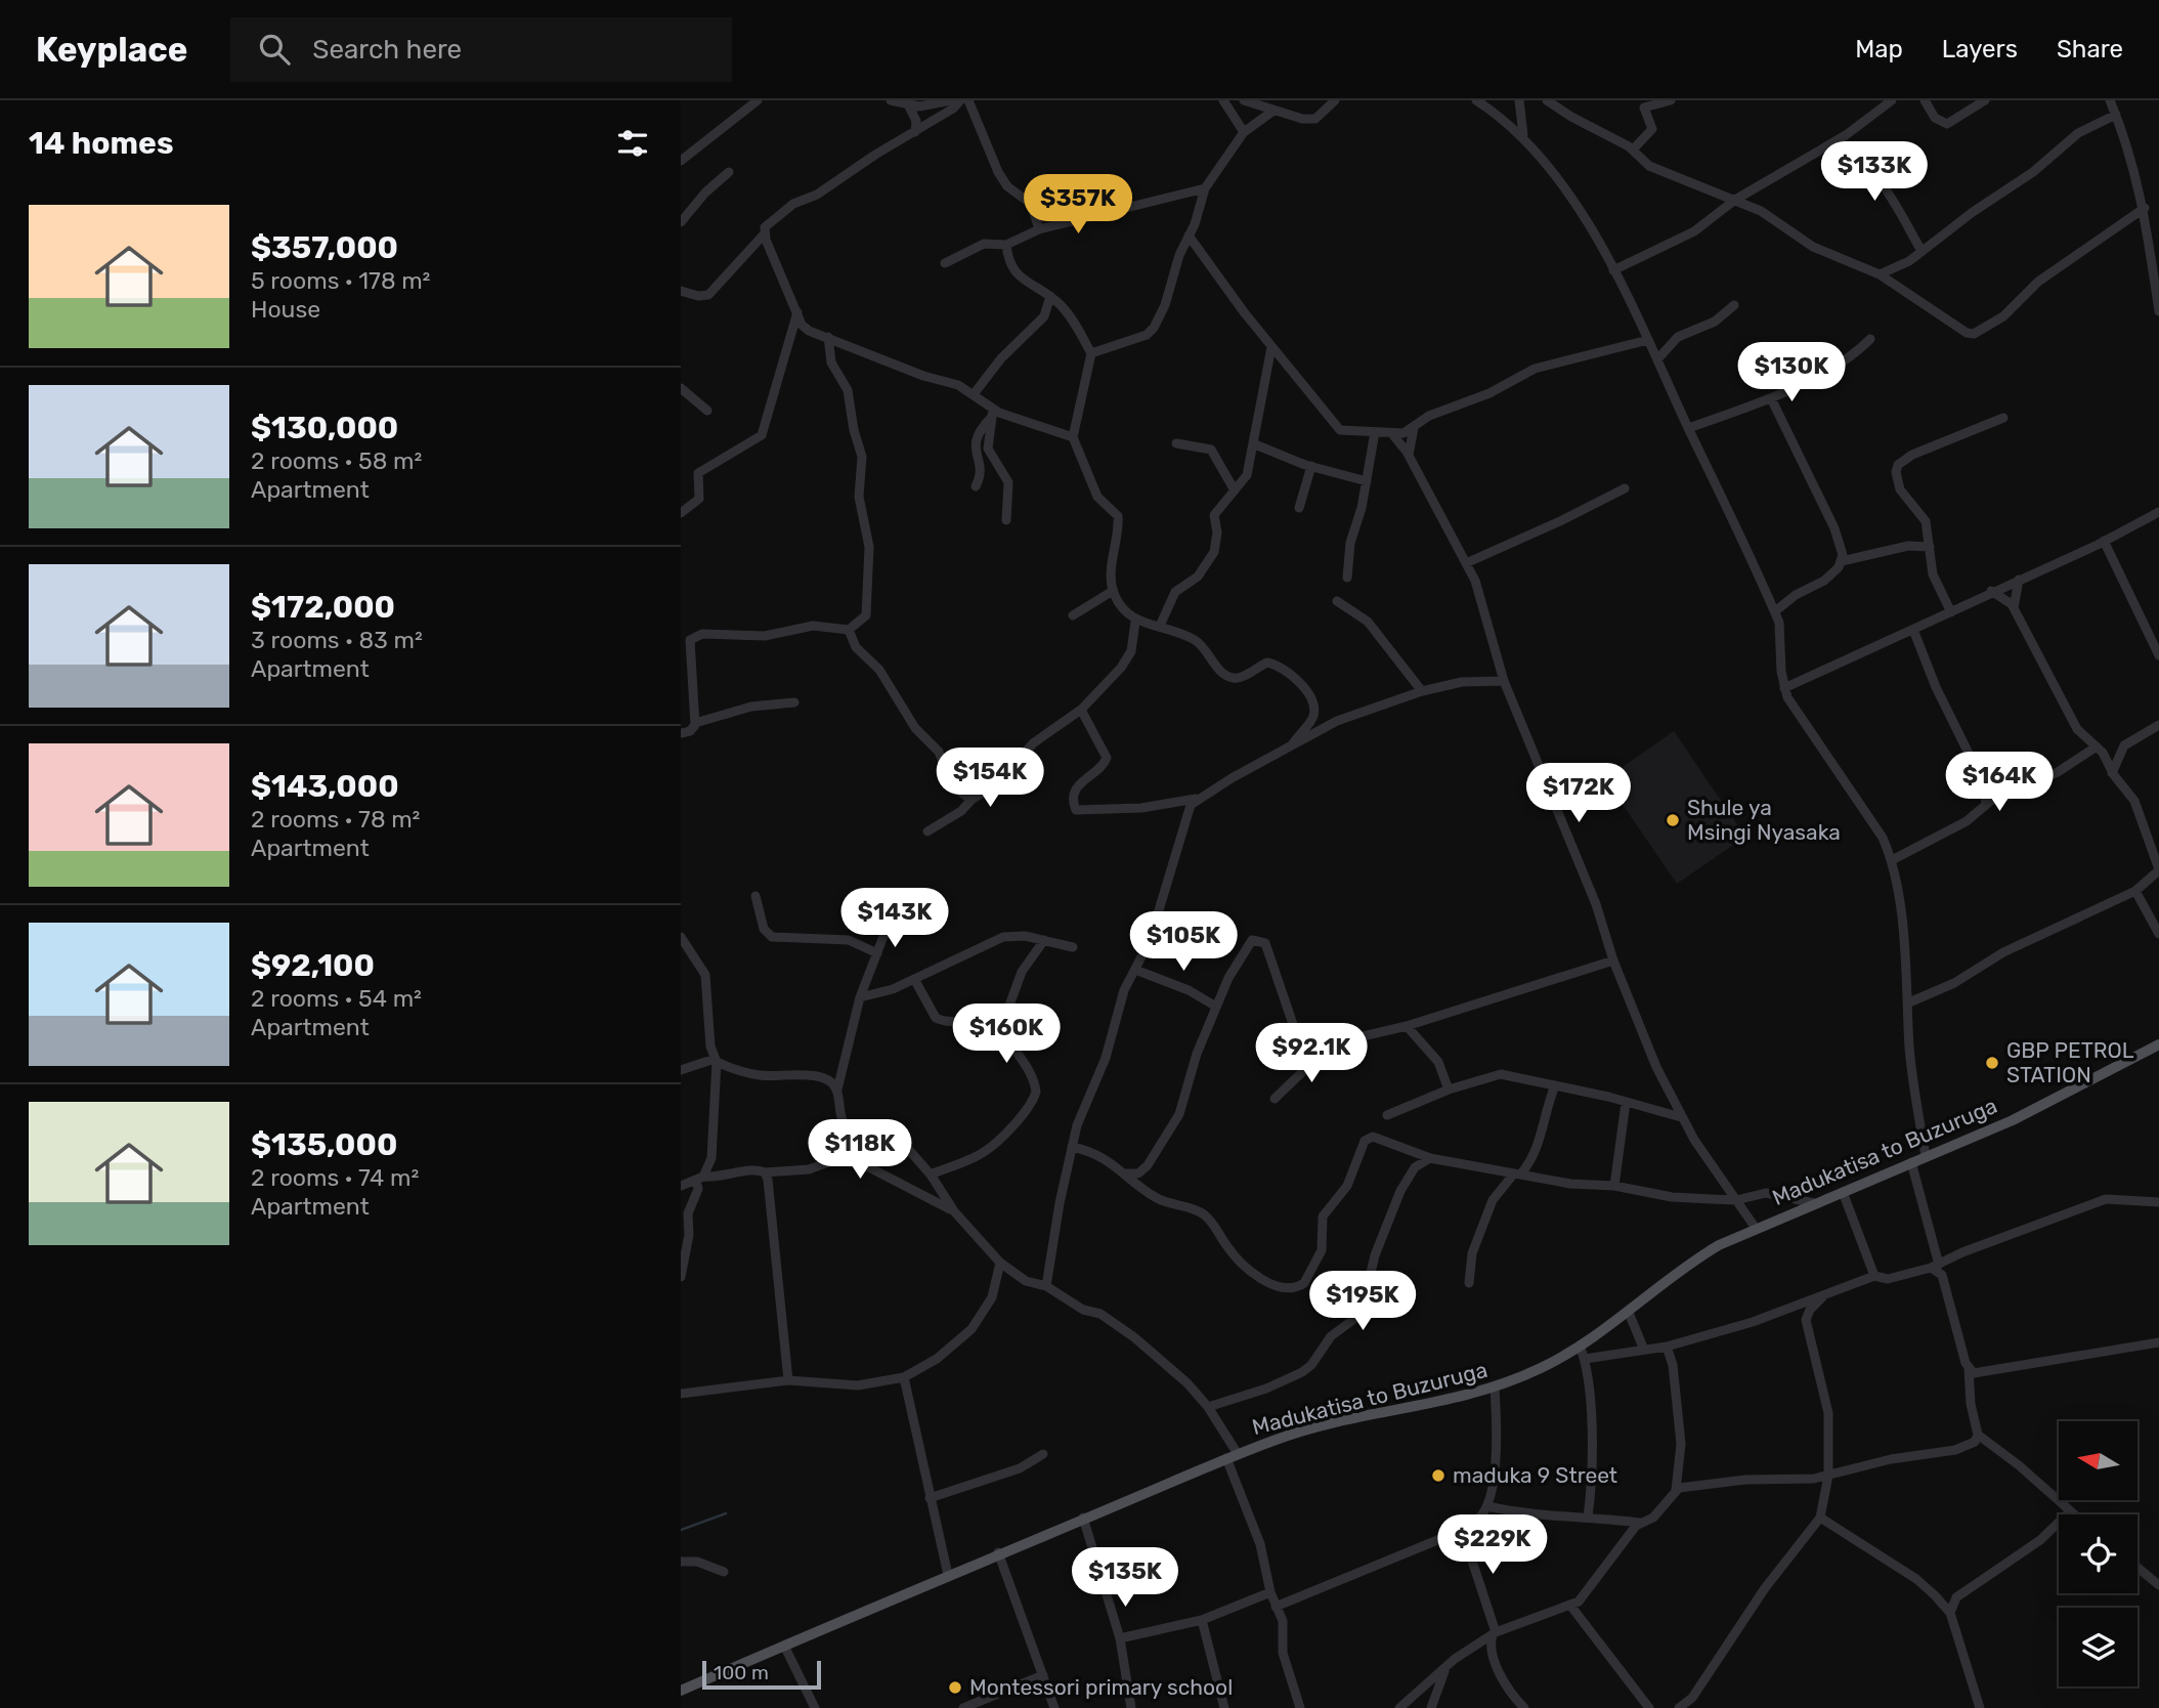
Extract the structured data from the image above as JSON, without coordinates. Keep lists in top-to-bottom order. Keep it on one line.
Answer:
{"streets":{"main road":["Madukatisa to Buzuruga"]},"places":["Shule ya Msingi Nyasaka","GBP PETROL STATION","maduka 9 Street","Montessori primary school"],"scale_bar":"100 m","north":"left","page":{"header":"Keyplace","search":"Search here","nav":["Map","Layers","Share"],"heading":"14 homes","price":["$133K","$357K","$130K","$154K","$164K","$172K","$143K","$105K","$160K","$92.1K","$118K","$195K","$229K","$135K"],"list":[{"name":"$357,000","note":"5 rooms · 178 m² · House"},{"name":"$130,000","note":"2 rooms · 58 m² · Apartment"},{"name":"$172,000","note":"3 rooms · 83 m² · Apartment"},{"name":"$143,000","note":"2 rooms · 78 m² · Apartment"},{"name":"$92,100","note":"2 rooms · 54 m² · Apartment"},{"name":"$135,000","note":"2 rooms · 74 m² · Apartment"}],"scale":"100 m"}}
